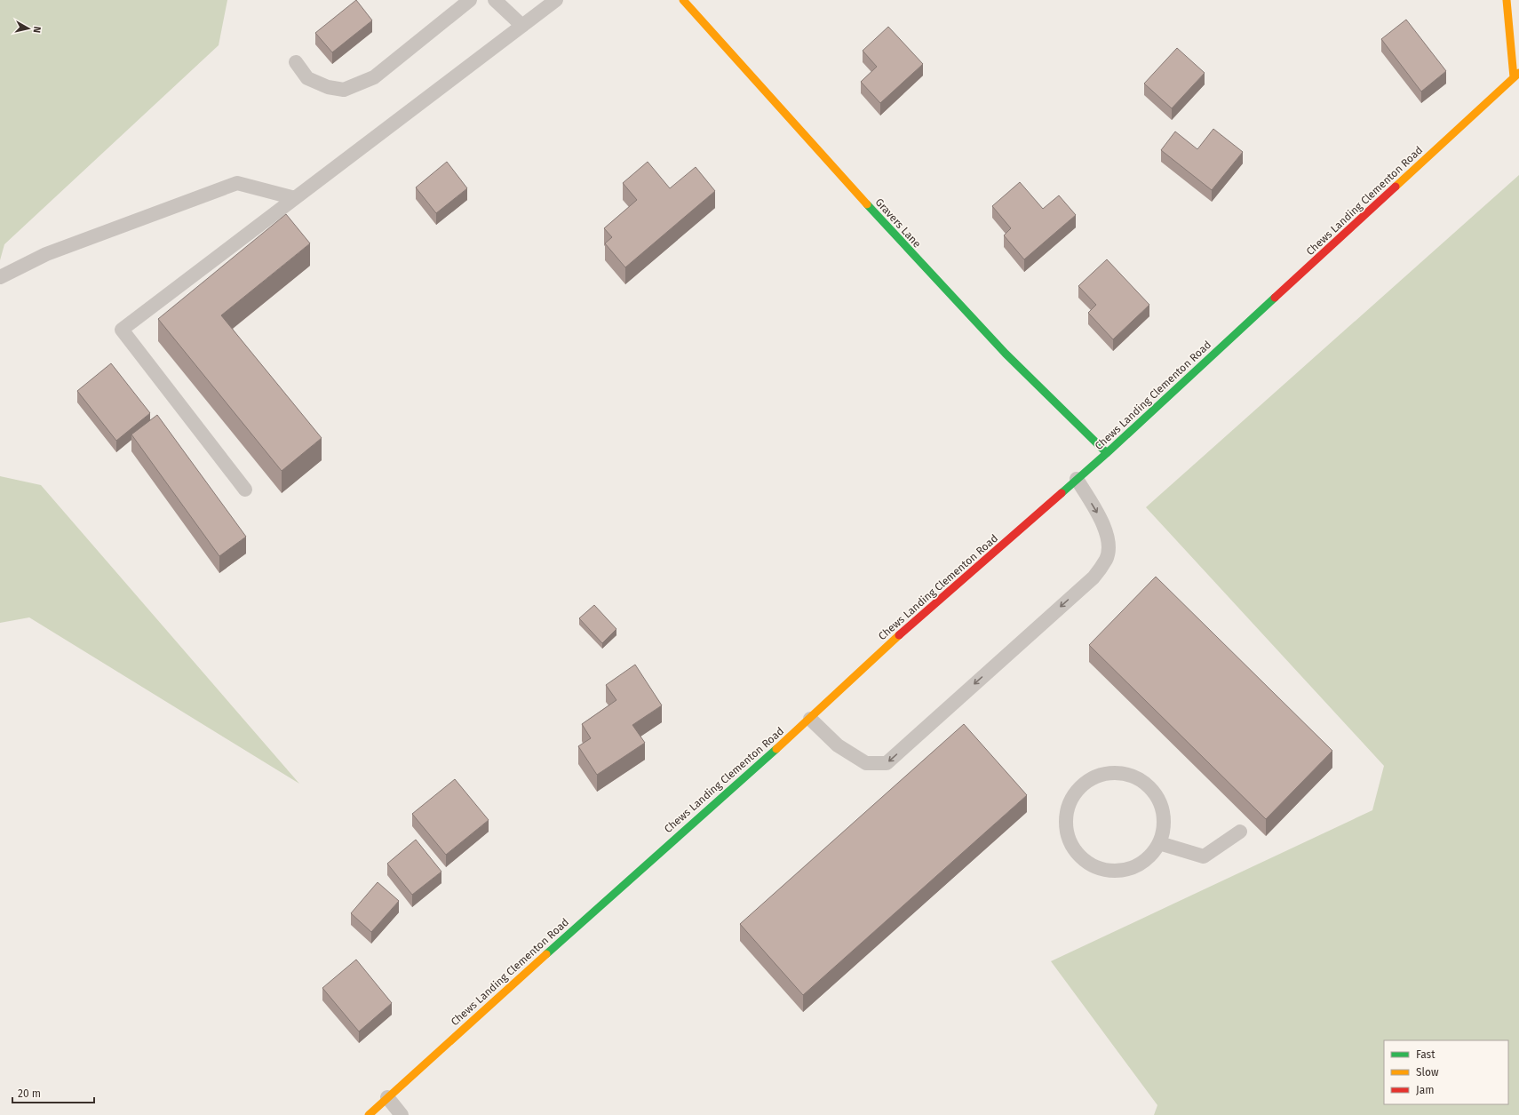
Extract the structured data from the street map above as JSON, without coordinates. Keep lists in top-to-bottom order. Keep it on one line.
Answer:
{"streets":{"main road":["Chews Landing Clementon Road","Gravers Lane"]},"crossings":[["Chews Landing Clementon Road","Gravers Lane"]],"legend":["Fast","Slow","Jam"],"scale_bar":"20 m","north":"right"}
